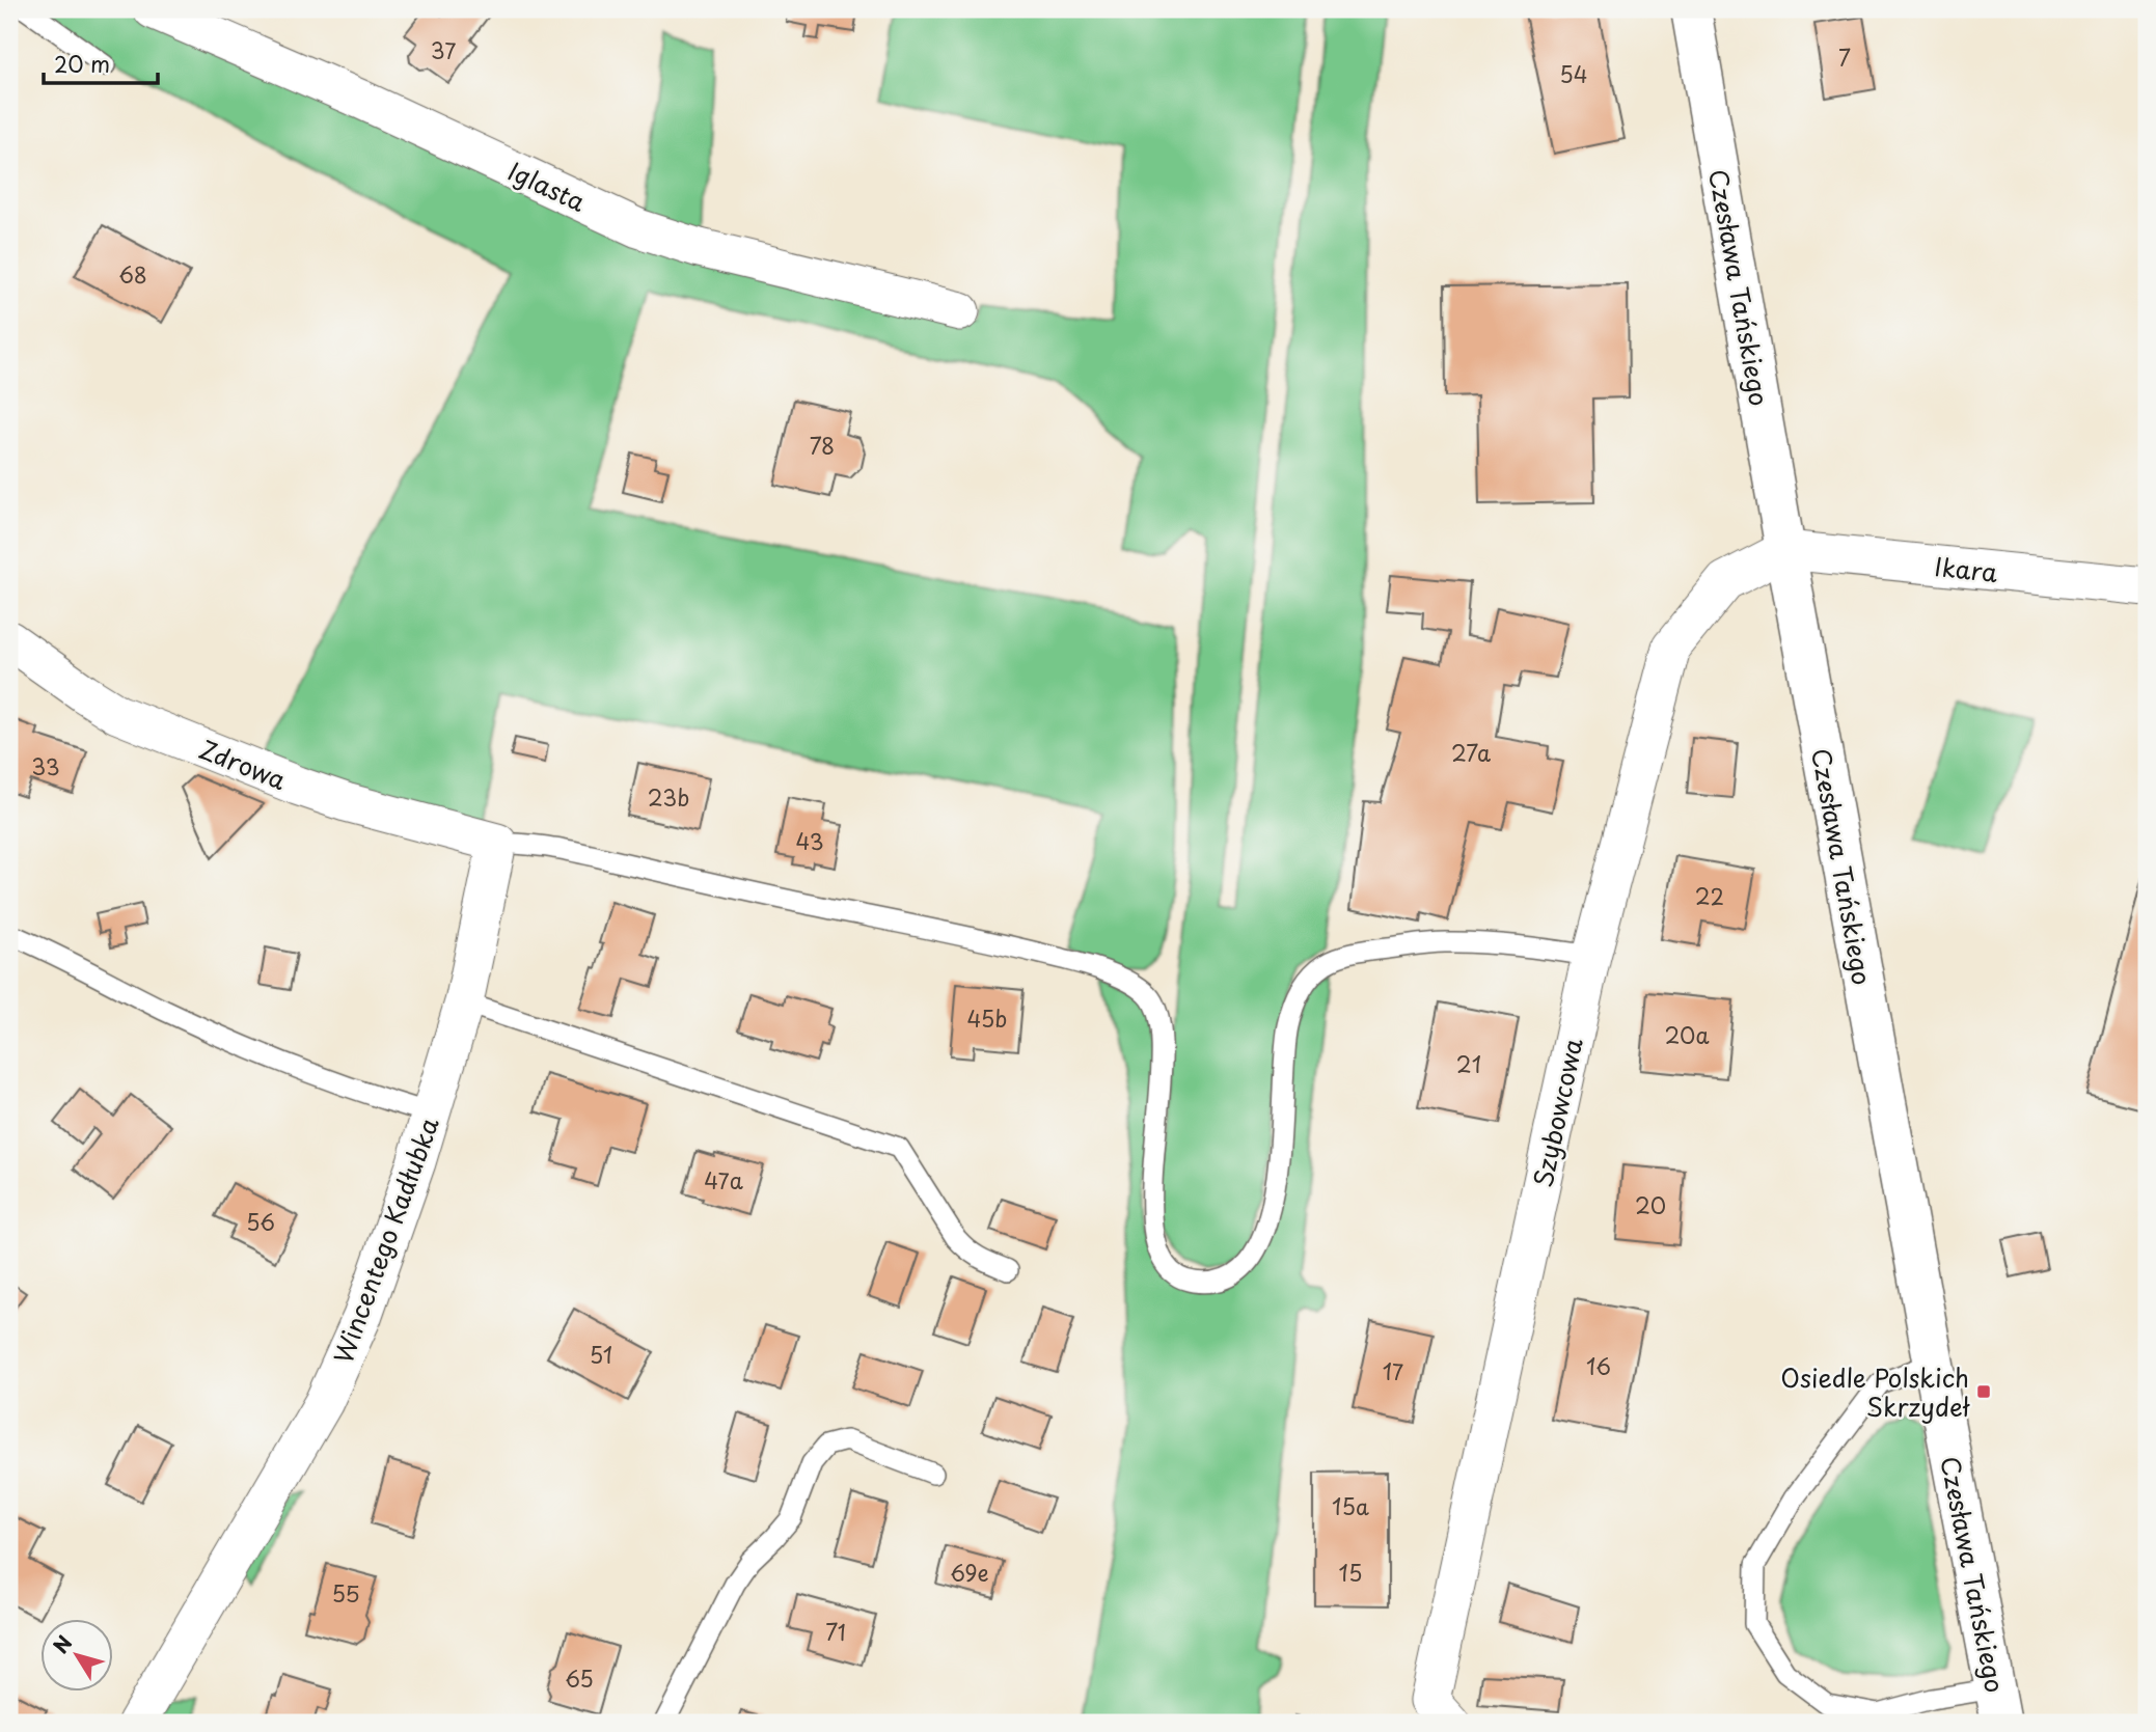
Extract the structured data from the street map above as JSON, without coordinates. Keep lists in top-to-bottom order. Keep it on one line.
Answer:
{"streets":{"street":["Iglasta","Czesława Tańskiego","Ikara","Zdrowa","Szybowcowa","Wincentego Kadłubka"]},"crossings":[["Czesława Tańskiego","Ikara"],["Czesława Tańskiego","Szybowcowa"],["Ikara","Szybowcowa"],["Zdrowa","Wincentego Kadłubka"]],"places":{"transit":["Osiedle Polskich Skrzydeł"]},"house_numbers":["37","7","54","68","78","27a","33","23b","43","22","45b","20a","21","47a","20","56","51","16","17","15a","69e","15","55","71","65"],"scale_bar":"20 m","north":"top left"}
